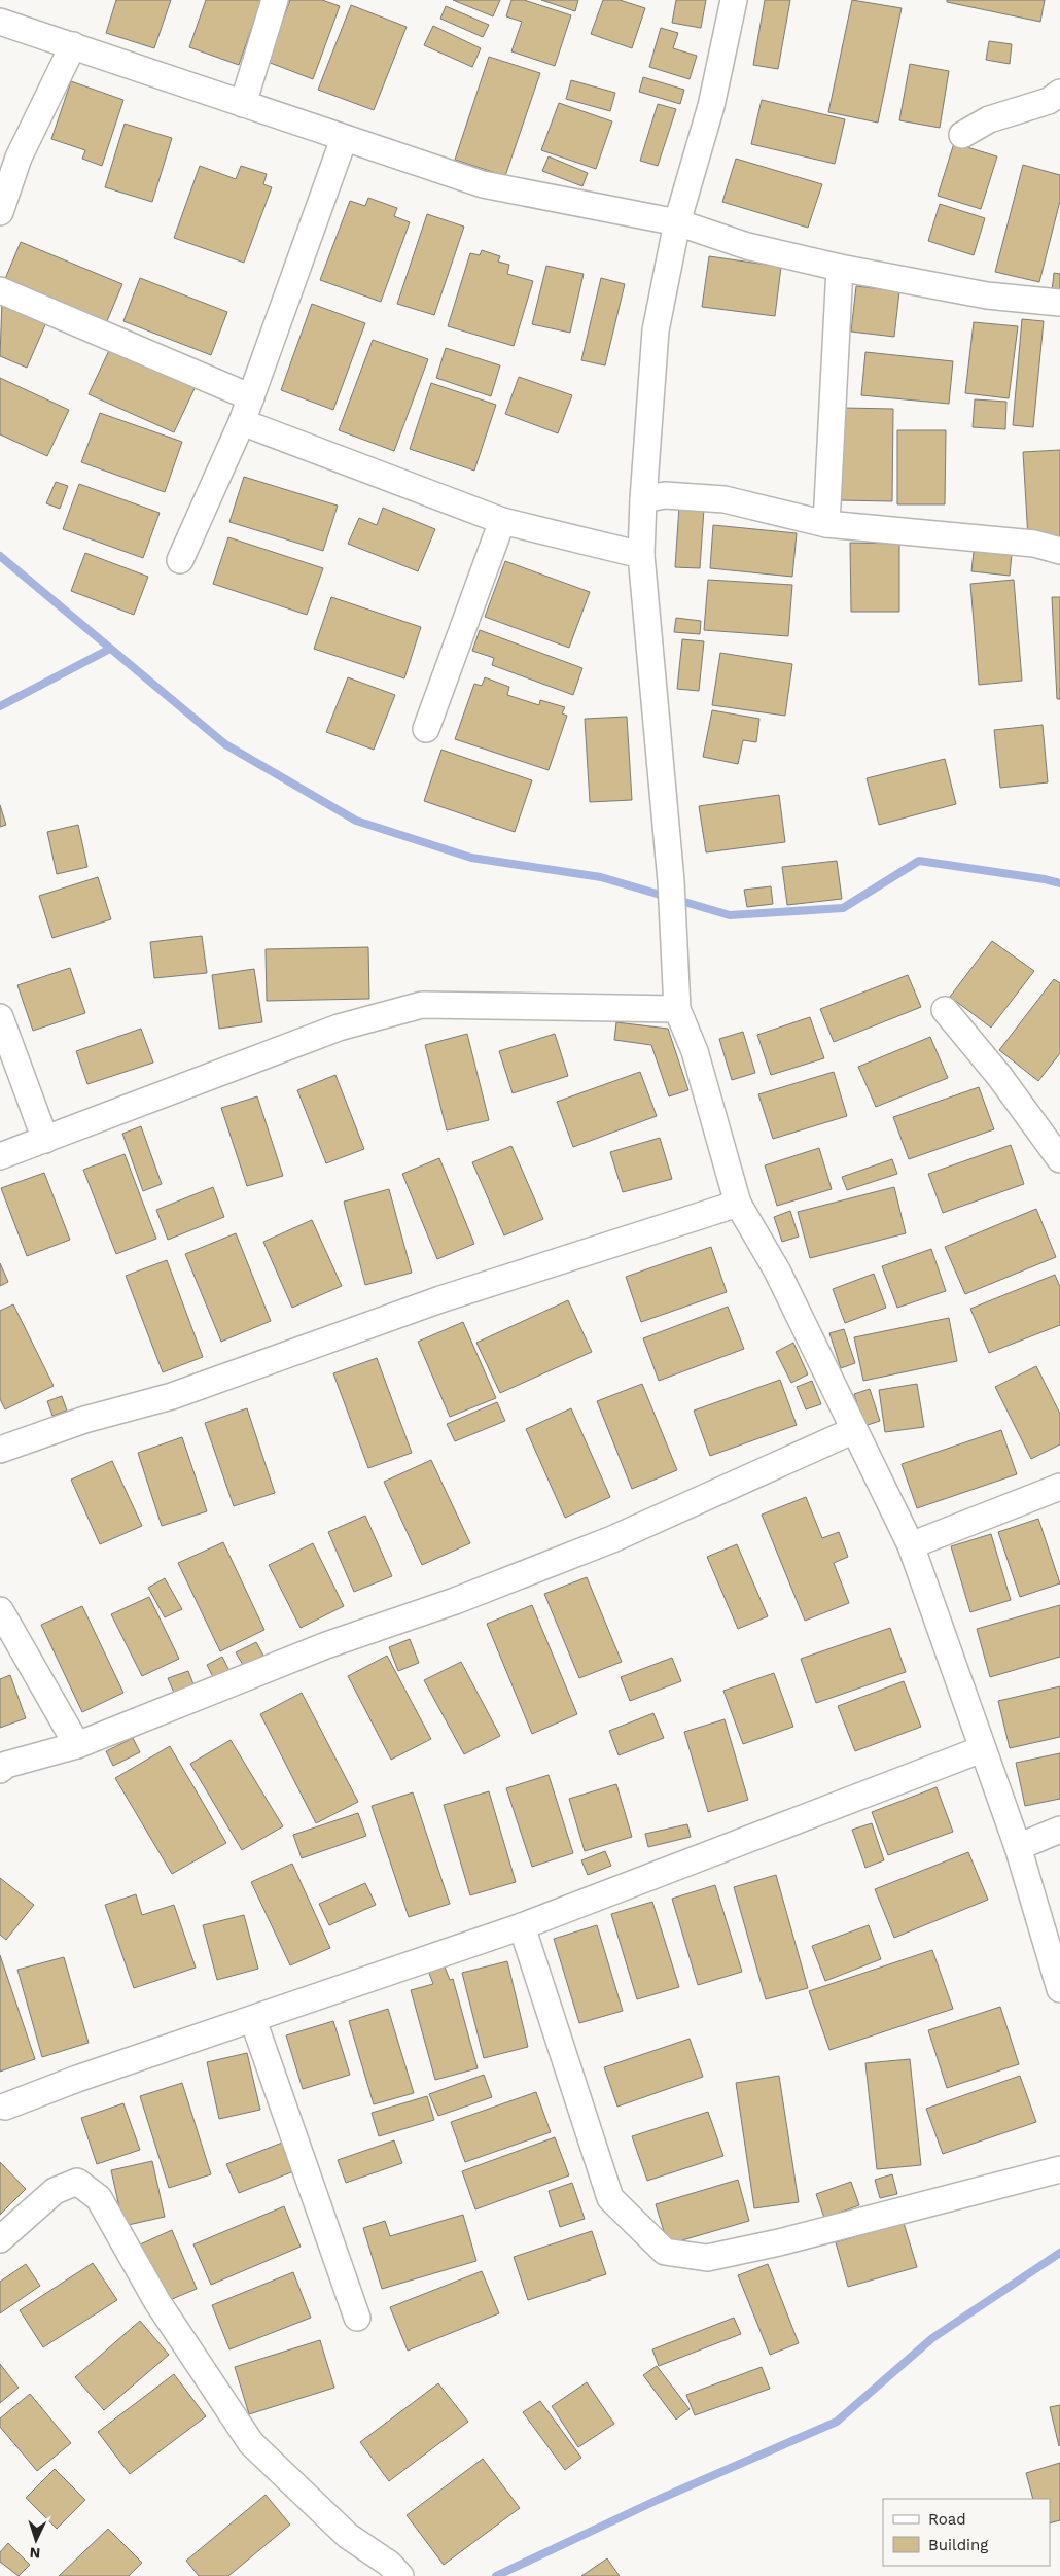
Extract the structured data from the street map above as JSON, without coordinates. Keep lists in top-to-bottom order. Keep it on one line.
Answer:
{"legend":["Road","Building"],"north":"bottom"}
